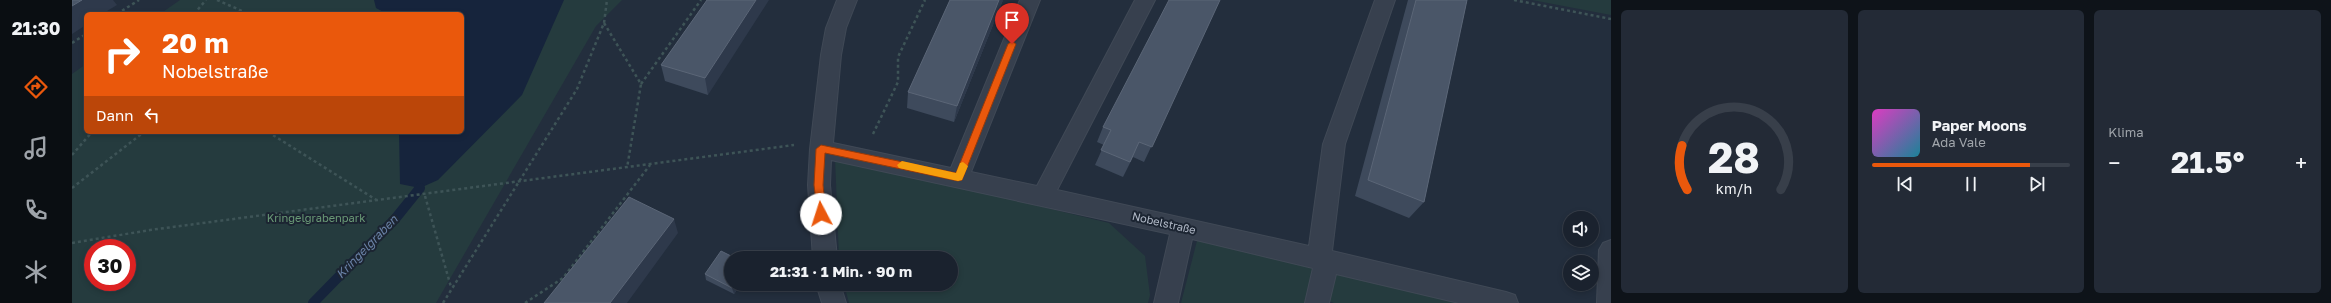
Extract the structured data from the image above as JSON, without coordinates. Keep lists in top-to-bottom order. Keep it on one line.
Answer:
{"streets":{"street":["Nobelstraße"]},"water":["Kringelgraben"],"parks":["Kringelgrabenpark"],"page":{"tabs":"21:30","tile":"Klima","turn":["20 m","Nobelstraße"],"then":"Dann","song":["Paper Moons","Ada Vale"],"heat":["−","21.5°","+"],"limit":"30","trip":"21:31 · 1 Min. · 90 m","gauge":["28","km/h"]}}
